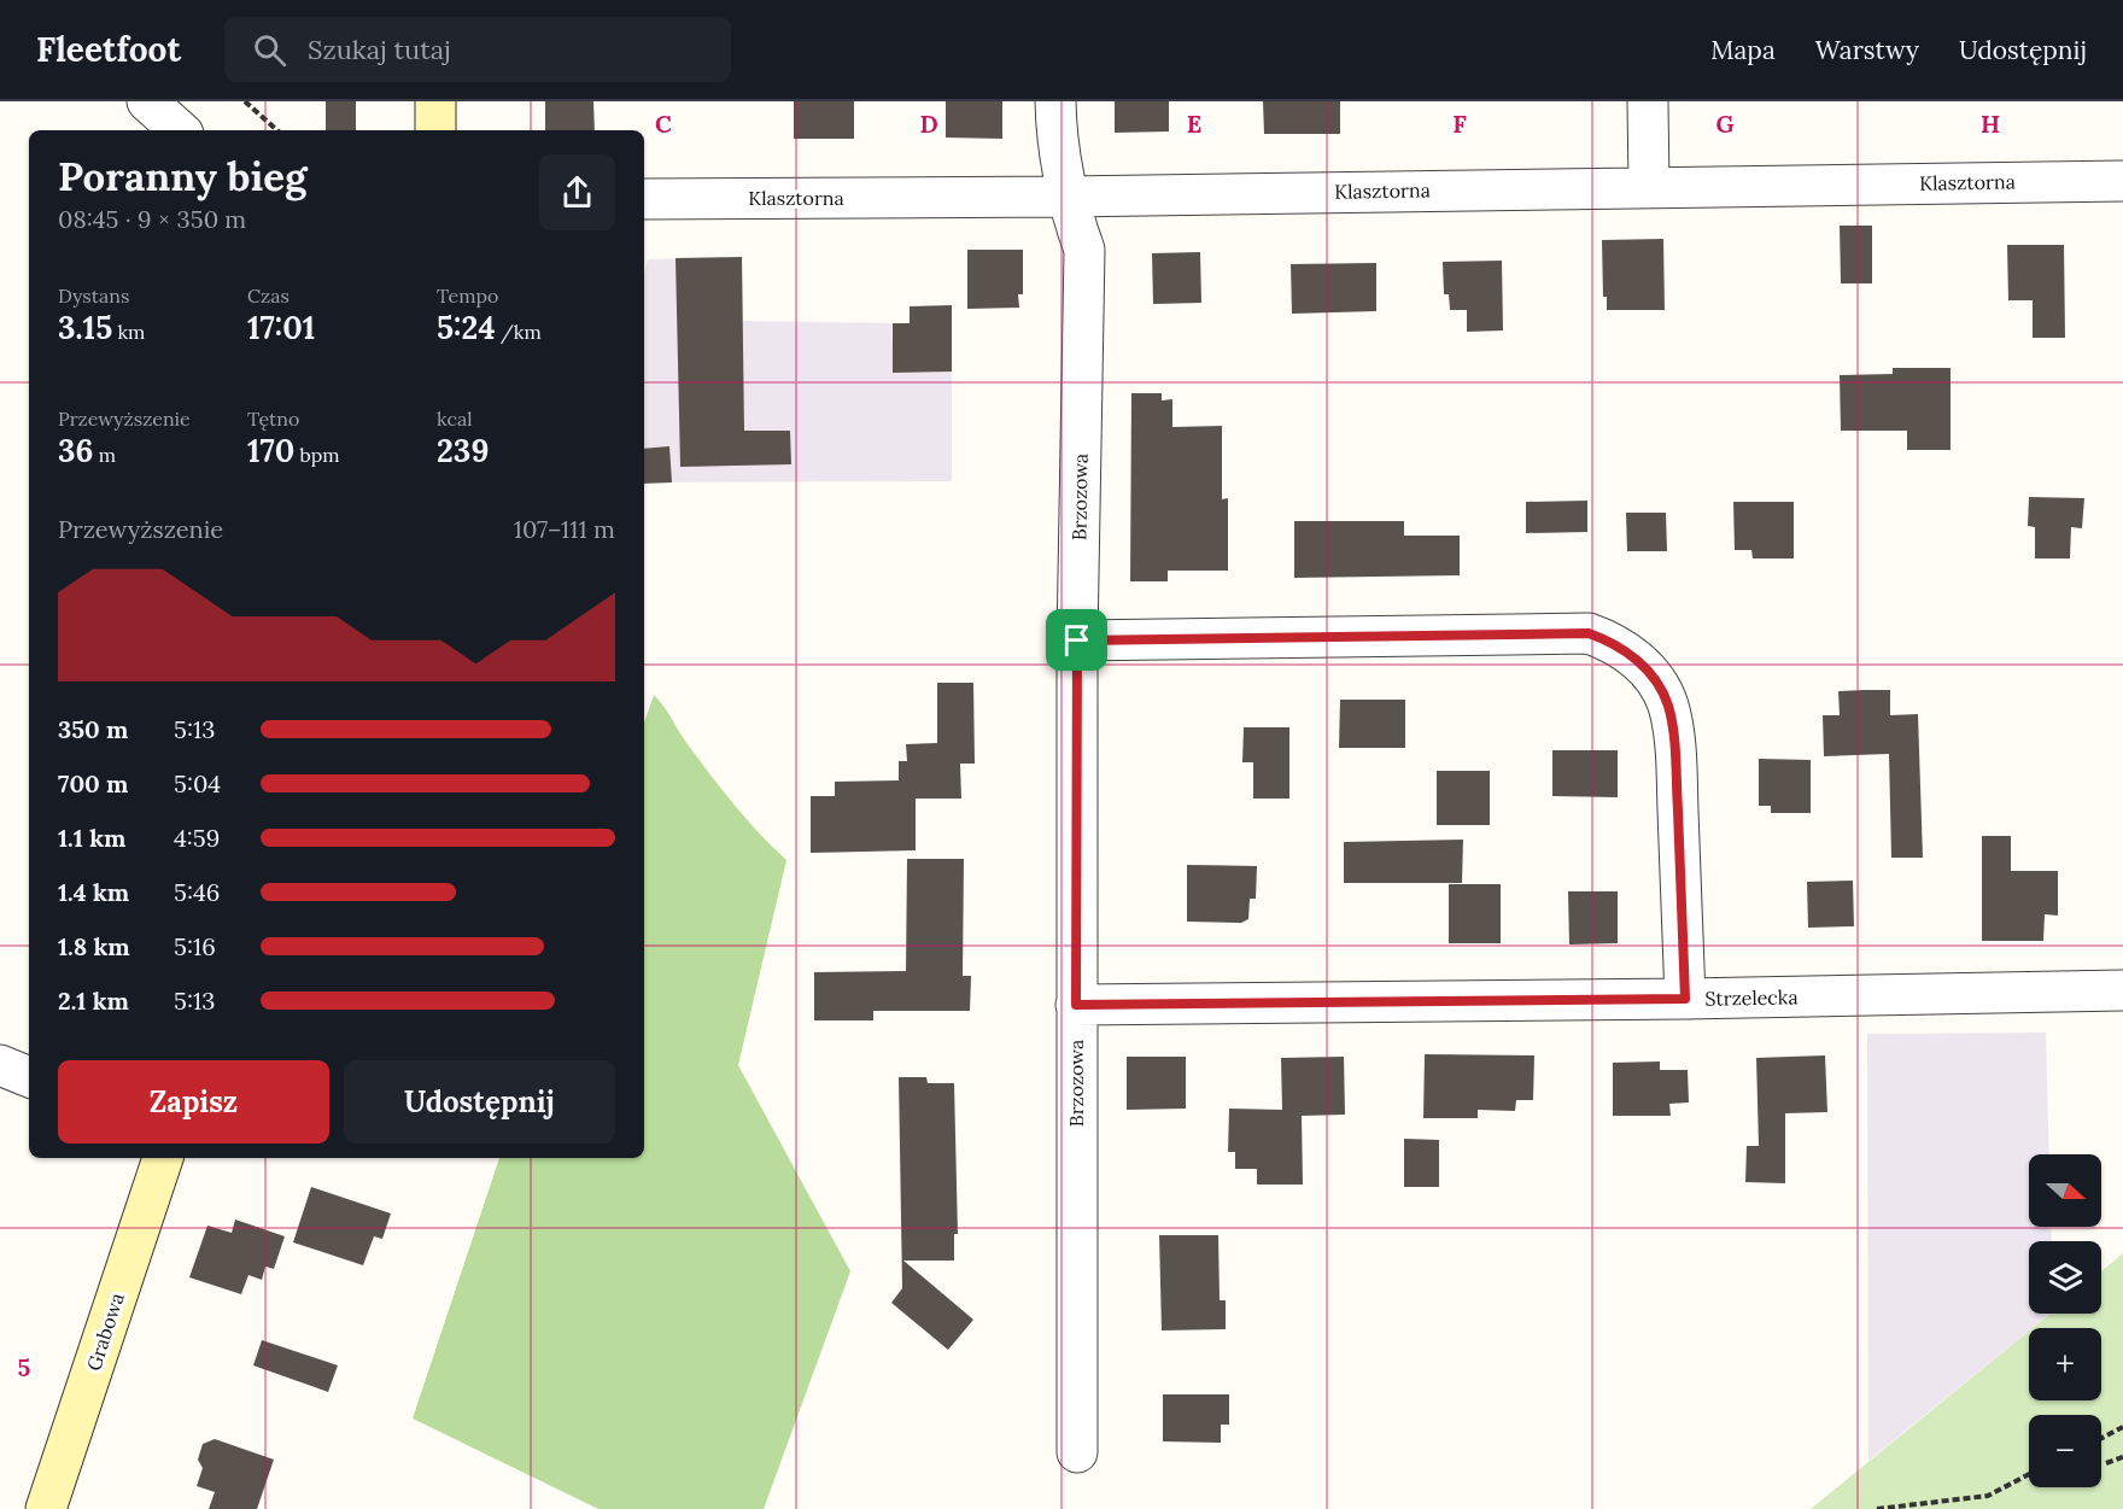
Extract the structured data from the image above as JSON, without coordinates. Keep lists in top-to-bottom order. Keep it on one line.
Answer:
{"streets":{"street":["Klasztorna","Brzozowa","Strzelecka","Grabowa"]},"crossings":[["Klasztorna","Brzozowa"],["Brzozowa","Strzelecka"]],"north":"right","page":{"header":"Fleetfoot","search":"Szukaj tutaj","nav":["Mapa","Warstwy","Udostępnij"],"heading":["Poranny bieg","08:45 · 9 × 350 m"],"stats":[["Dystans","3.15 km"],["Czas","17:01"],["Tempo","5:24 /km"],["Przewyższenie","36 m"],["Tętno","170 bpm"],["kcal","239"]],"chart":["Przewyższenie","107–111 m"],"list":[{"name":"350 m","note":"5:13"},{"name":"700 m","note":"5:04"},{"name":"1.1 km","note":"4:59"},{"name":"1.4 km","note":"5:46"},{"name":"1.8 km","note":"5:16"},{"name":"2.1 km","note":"5:13"}],"buttons":["Zapisz","Udostępnij"],"map_buttons":["+","−"]},"grid":{"columns":["C","D","E","F","G","H"],"rows":["5"]}}
